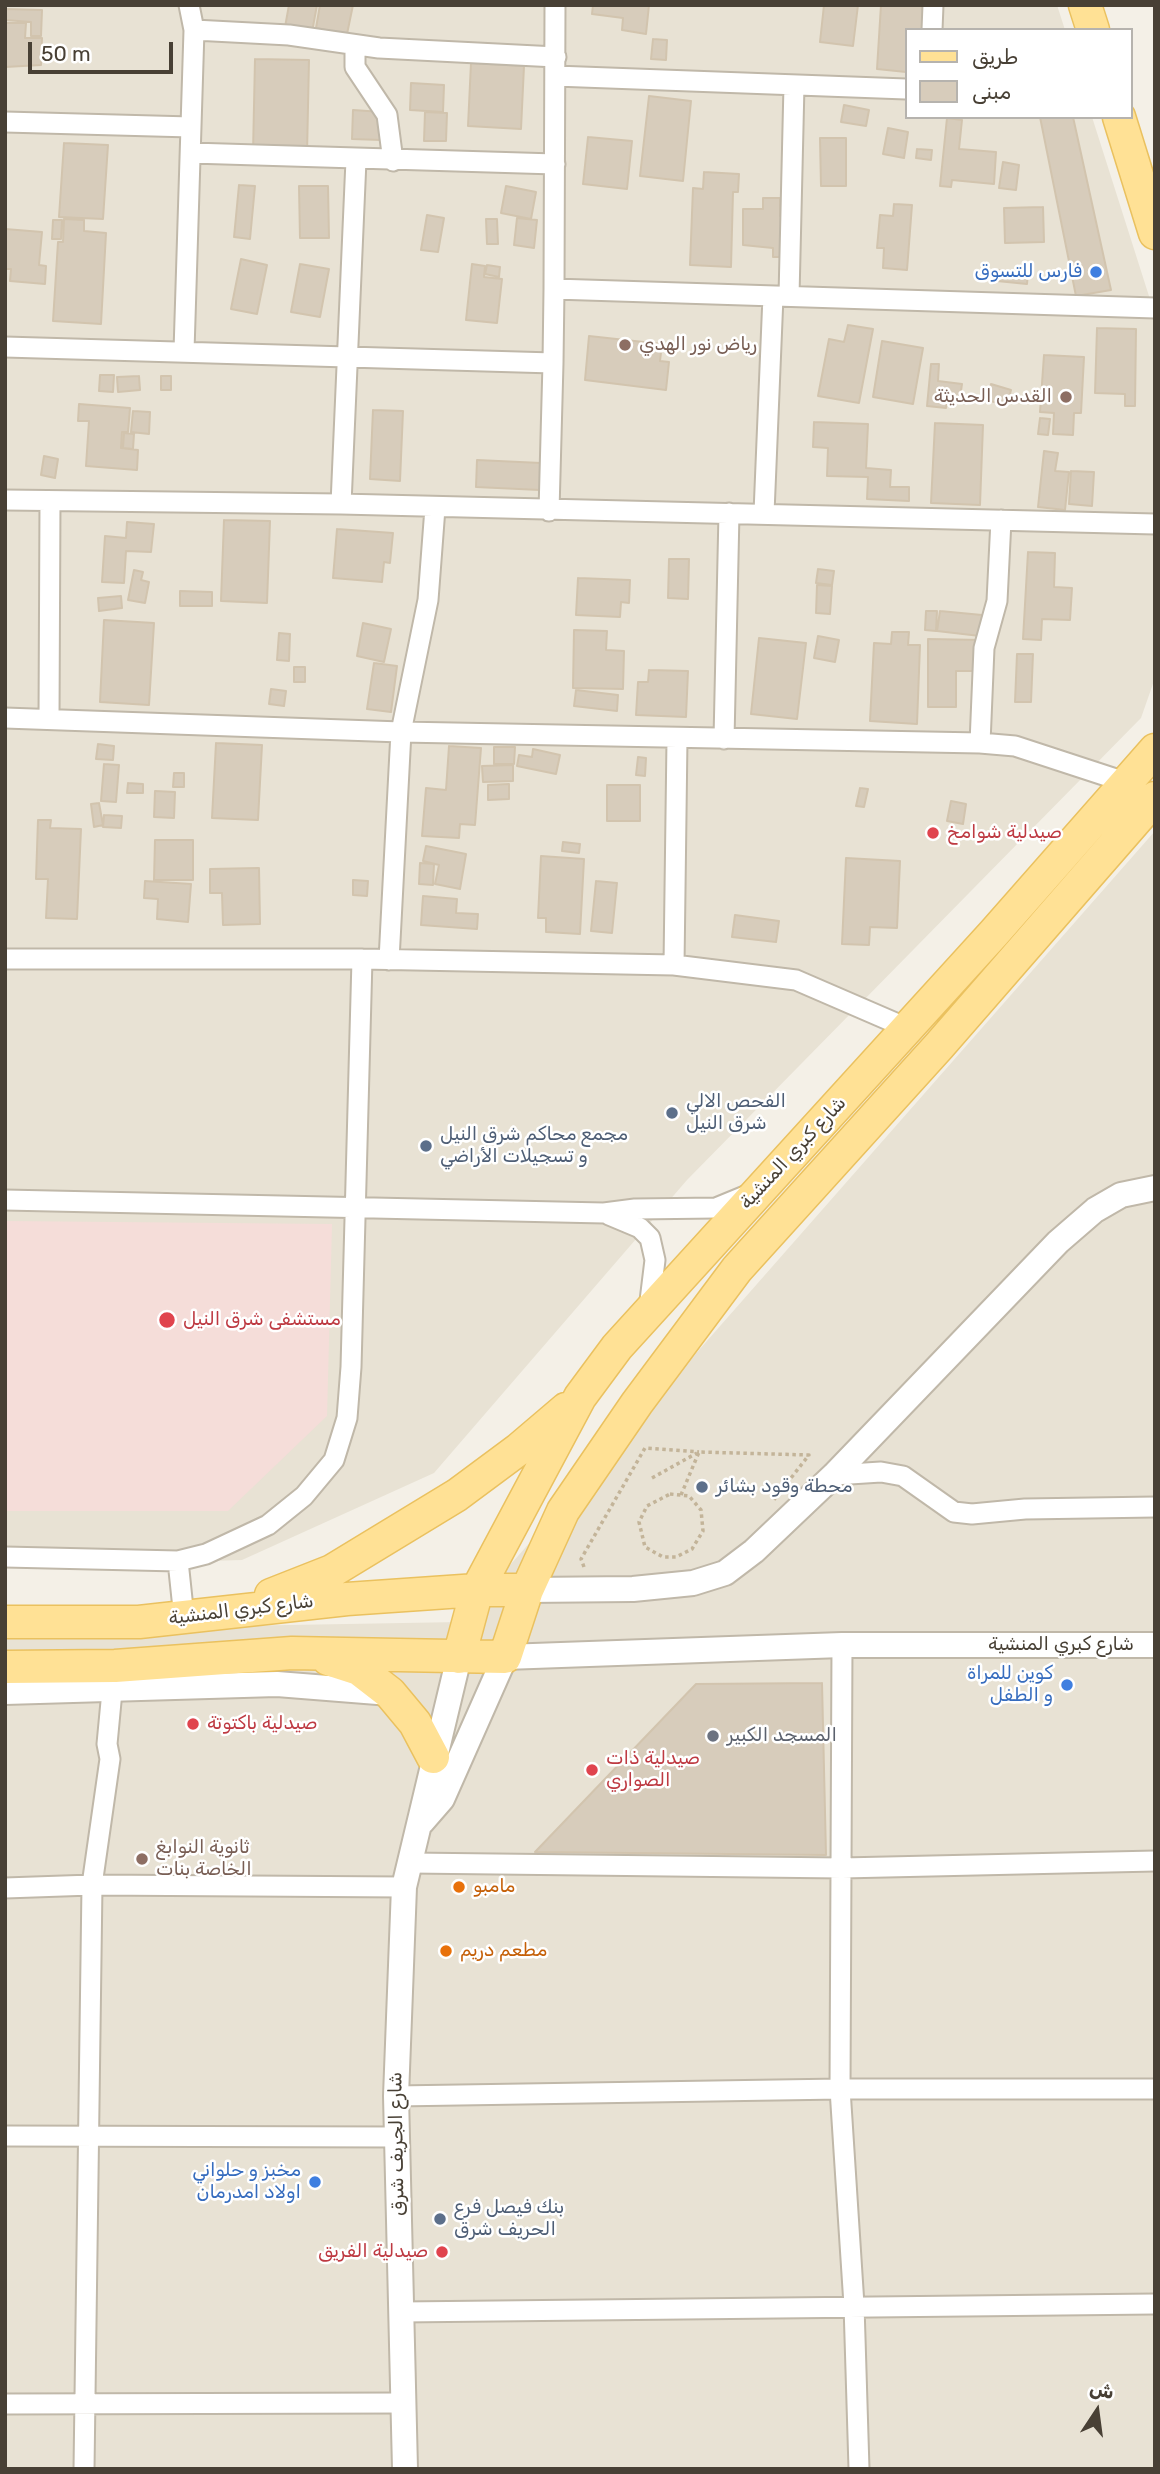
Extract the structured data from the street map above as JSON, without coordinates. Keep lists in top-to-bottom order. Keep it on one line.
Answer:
{"streets":{"main road":["شارع كبري المنشية"],"street":["شارع الجريف شرق"]},"crossings":[["شارع كبري المنشية","شارع الجريف شرق"]],"places":["فارس للتسوق","رياض نور الهدي","القدس الحديثة","صيدلية شوامخ","الفحص الالي شرق النيل","مجمع محاكم شرق النيل و تسجيلات الأراضي","مستشفى شرق النيل","محطة وقود بشائر","كوين للمراة و الطفل","صيدلية باكتوتة","المسجد الكبير","صيدلية ذات الصواري","ثانوية النوابغ الخاصة بنات","مامبو","مطعم دريم","مخبز و حلواني اولاد امدرمان","بنك فيصل فرع الحريف شرق","صيدلية الفريق"],"legend":["طريق","مبنى"],"scale_bar":"50 m","north":"top"}
